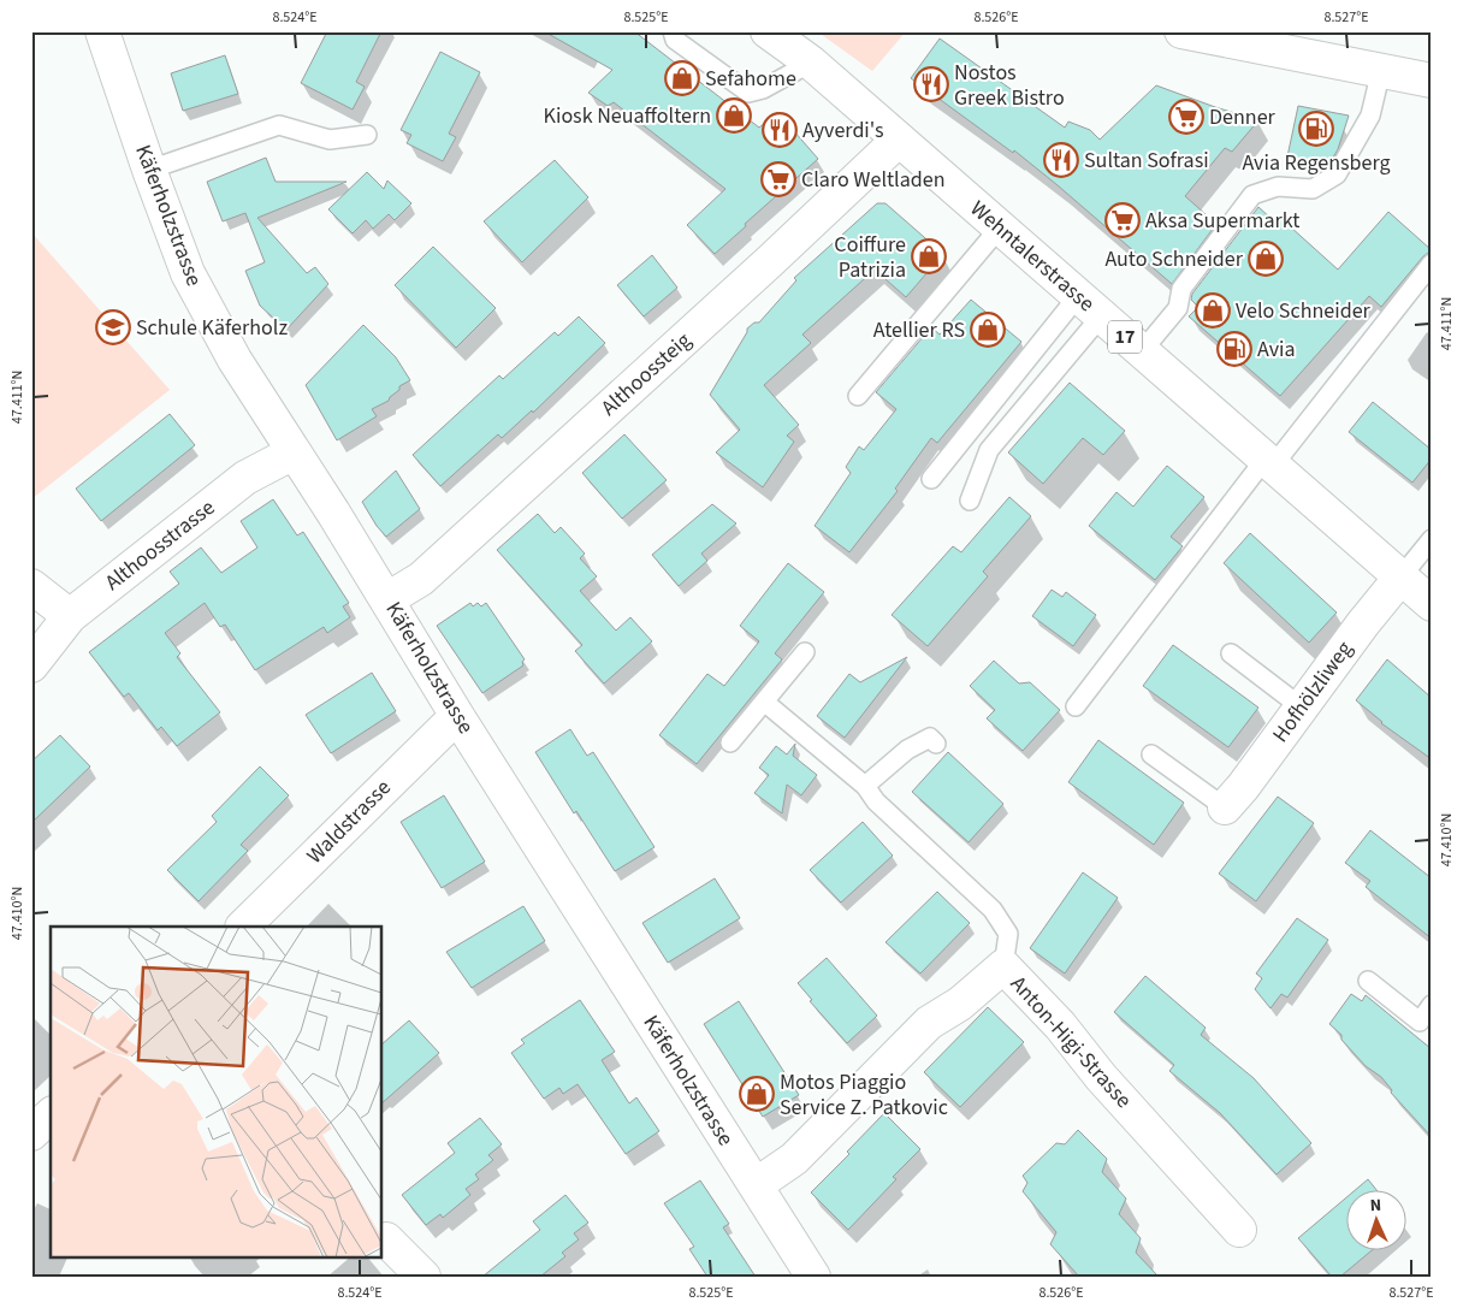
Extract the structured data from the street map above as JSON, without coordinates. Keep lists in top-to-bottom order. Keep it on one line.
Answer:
{"streets":{"street":["Käferholzstrasse","Wehntalerstrasse","17","Althoossteig","Althoosstrasse","Hofhölzliweg","Waldstrasse","Anton-Higi-Strasse"]},"crossings":[["Käferholzstrasse","Althoossteig"],["Käferholzstrasse","Althoosstrasse"],["Käferholzstrasse","Waldstrasse"],["Käferholzstrasse","Anton-Higi-Strasse"],["Wehntalerstrasse","Althoossteig"],["Wehntalerstrasse","Hofhölzliweg"]],"places":{"shop":["Sefahome","Kiosk Neuaffoltern","Coiffure Patrizia","Auto Schneider","Velo Schneider","Atellier RS","Motos Piaggio Service Z. Patkovic"],"restaurant":["Nostos Greek Bistro","Ayverdi's","Sultan Sofrasi"],"supermarket":["Denner","Claro Weltladen","Aksa Supermarkt"],"fuel station":["Avia Regensberg","Avia"],"school or university":["Schule Käferholz"]},"north":"top","coordinates":["8.524°E","8.525°E","8.526°E","8.527°E","47.411°N","47.410°N"]}
